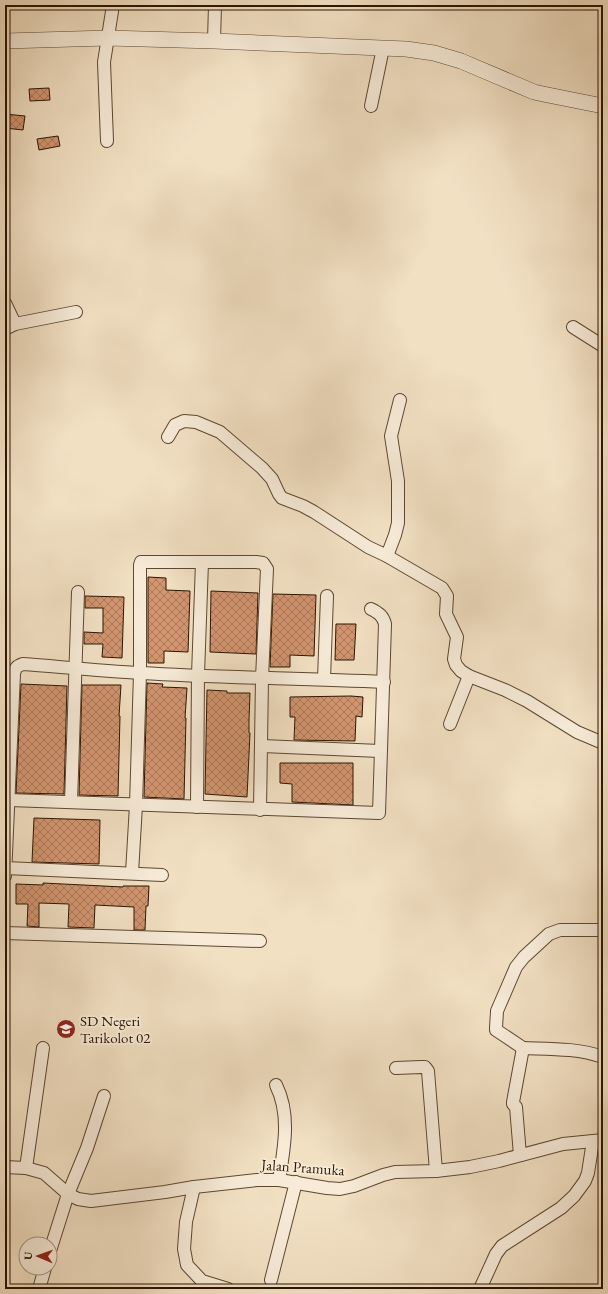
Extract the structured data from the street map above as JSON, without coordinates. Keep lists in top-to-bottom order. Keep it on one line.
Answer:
{"streets":{"street":["Jalan Pramuka"]},"places":{"school or university":["SD Negeri Tarikolot 02"]},"north":"left"}
